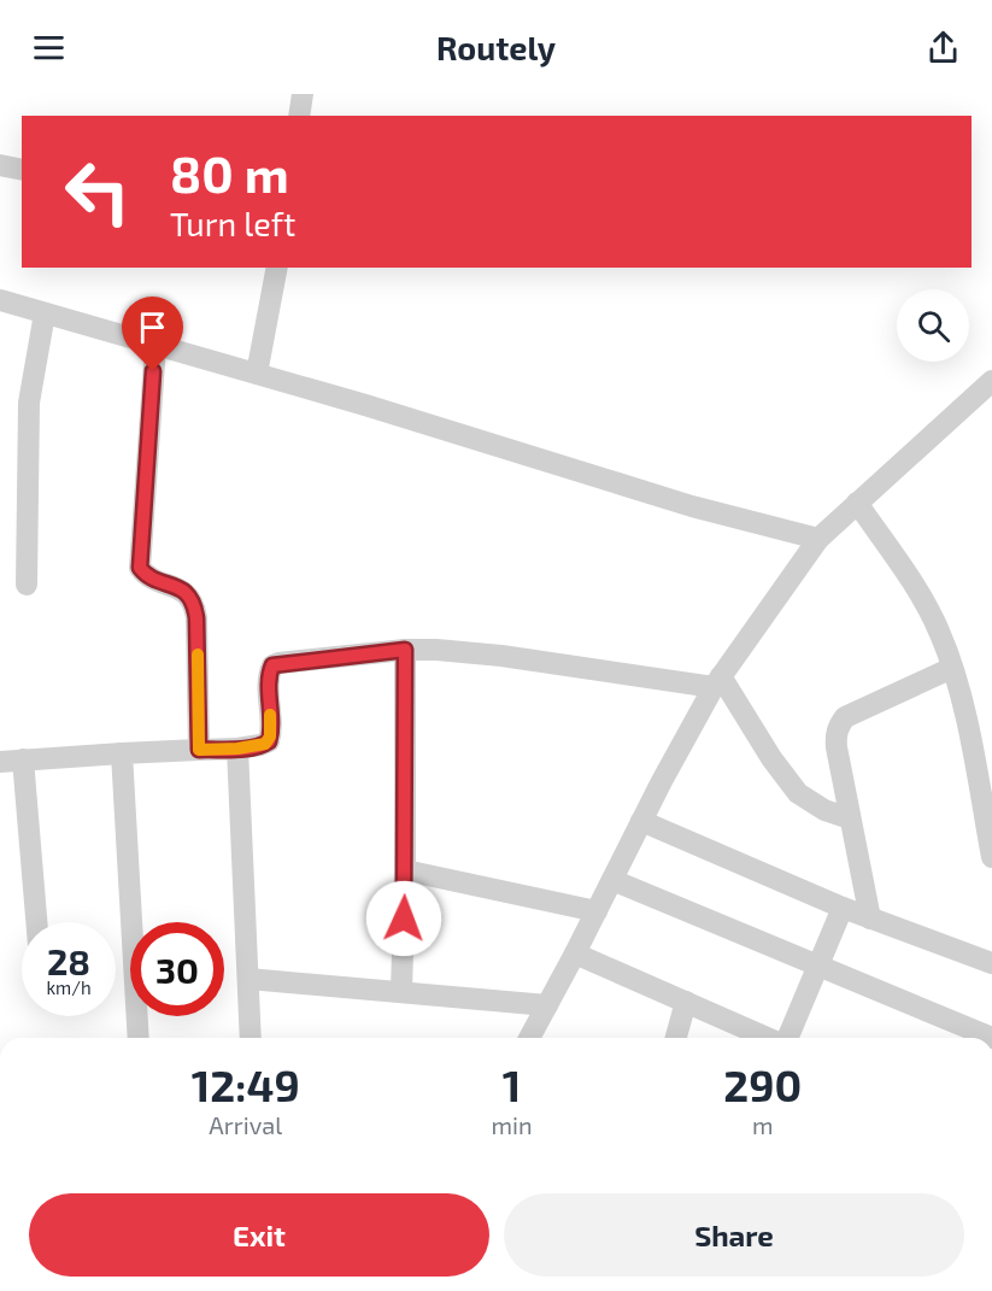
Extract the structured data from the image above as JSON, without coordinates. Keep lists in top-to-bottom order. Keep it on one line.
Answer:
{"page":{"header":"Routely","turn":["80 m","Turn left"],"speed":"28 km/h","limit":"30","eta":["12:49","Arrival","1","min","290","m"],"buttons":["Exit","Share"]}}
